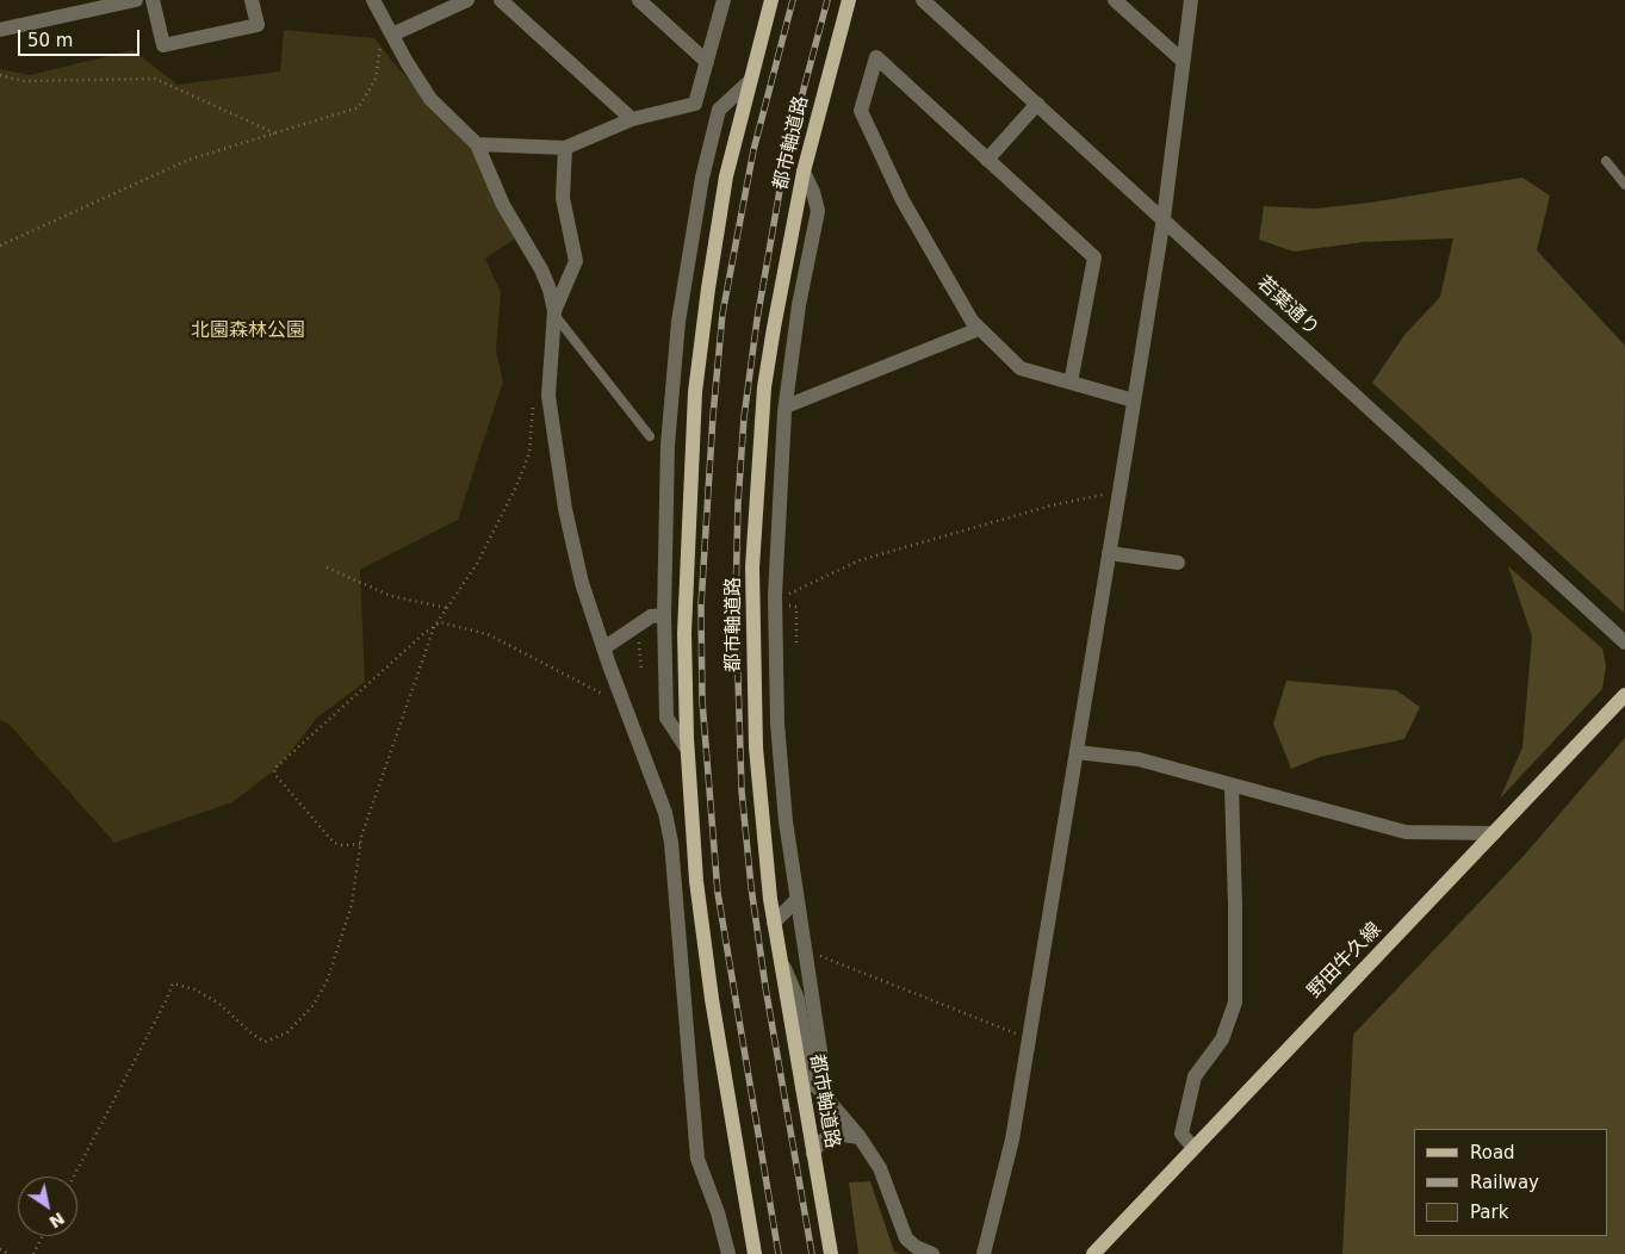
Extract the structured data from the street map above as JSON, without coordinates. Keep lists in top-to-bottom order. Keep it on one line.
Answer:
{"streets":{"main road":["都市軸道路","野田牛久線"],"street":["若葉通り"]},"parks":["北園森林公園"],"legend":["Road","Railway","Park"],"scale_bar":"50 m","north":"bottom right"}
